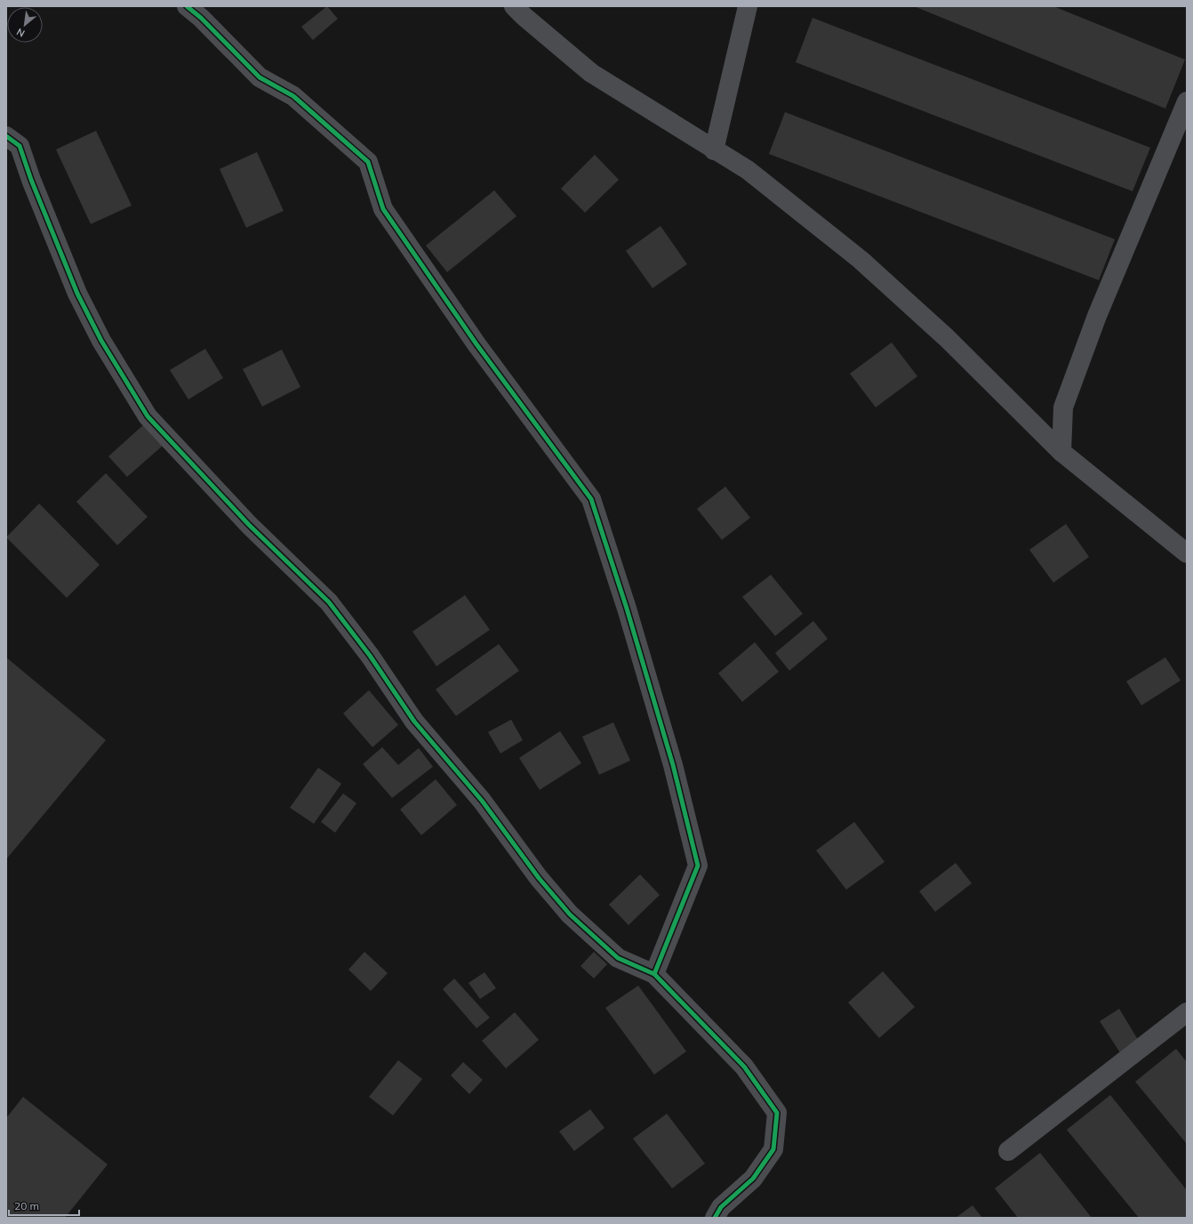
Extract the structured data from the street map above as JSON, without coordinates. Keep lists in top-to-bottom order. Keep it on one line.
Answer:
{"scale_bar":"20 m","north":"bottom left"}
